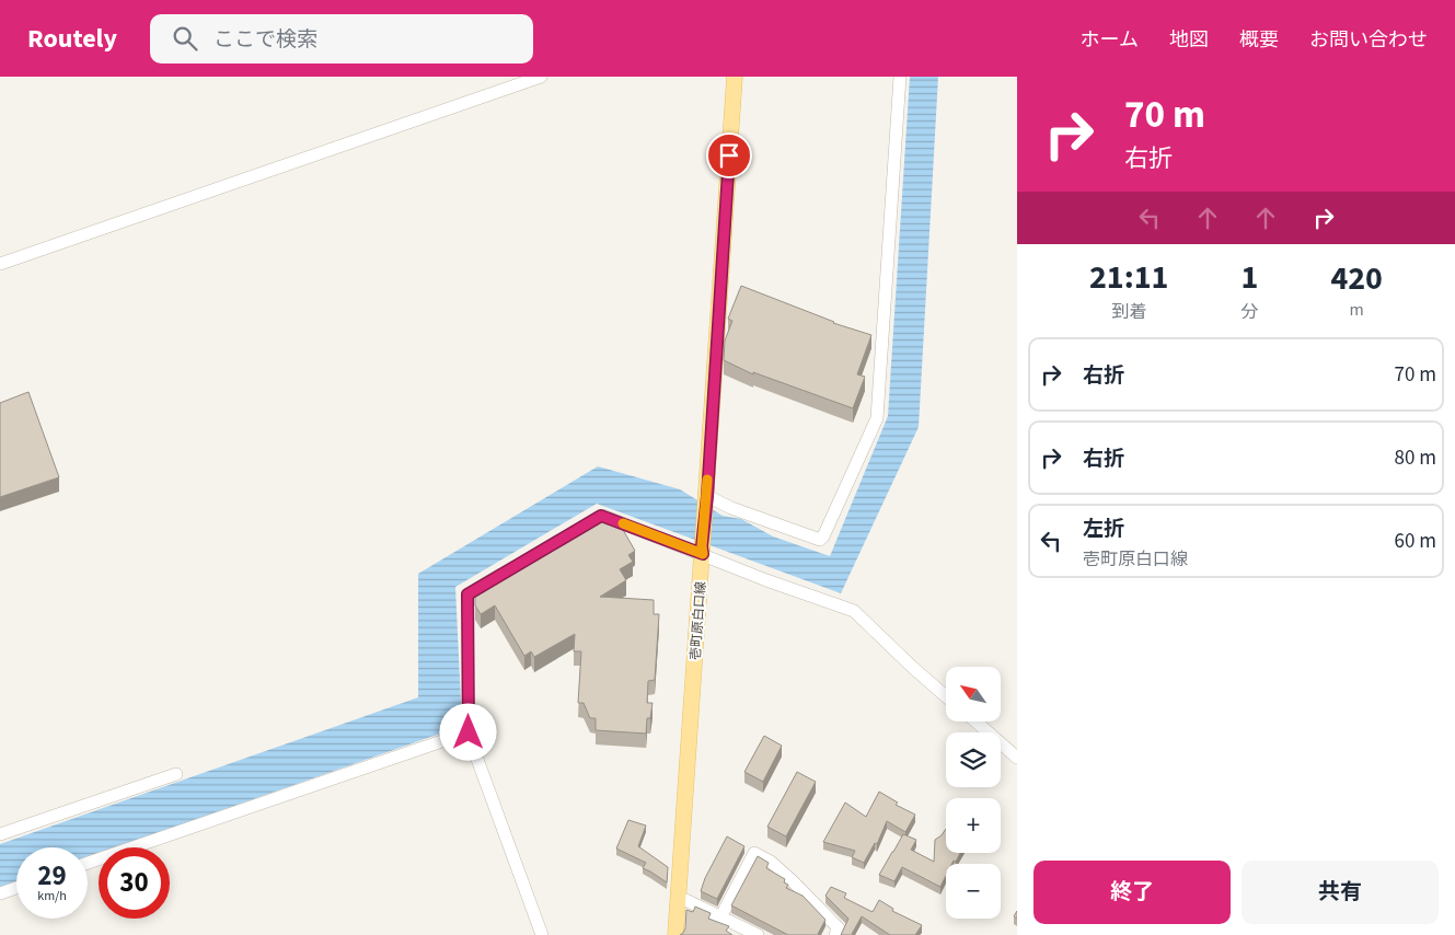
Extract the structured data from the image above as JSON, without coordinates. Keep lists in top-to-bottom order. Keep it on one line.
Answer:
{"streets":{"main road":["壱町原白口線"]},"north":"top left","page":{"header":"Routely","search":"ここで検索","nav":["ホーム","地図","概要","お問い合わせ"],"turn":["70 m","右折"],"eta":["21:11","到着","1","分","420","m"],"list":[{"name":"右折","value":"70 m"},{"name":"右折","value":"80 m"},{"name":"左折","note":"壱町原白口線","value":"60 m"}],"map_buttons":["+","−"],"speed":"29 km/h","limit":"30","buttons":["終了","共有"]}}
